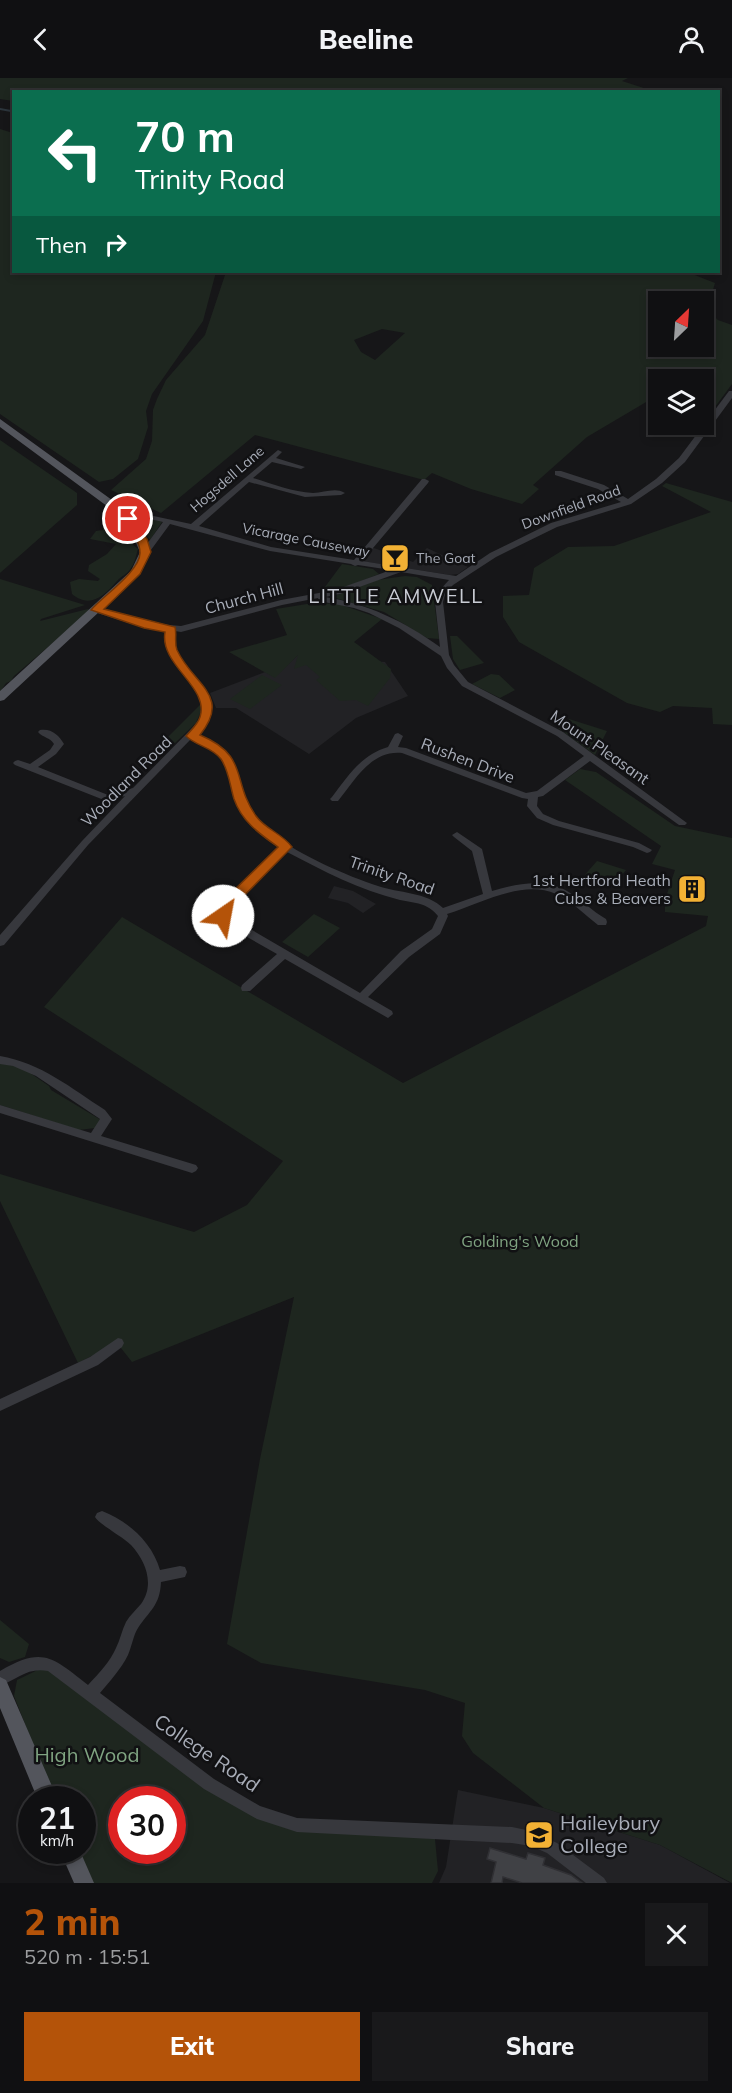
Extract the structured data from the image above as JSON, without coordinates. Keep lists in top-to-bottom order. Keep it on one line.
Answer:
{"streets":{"street":["Hogsdell Lane","Downfield Road","Vicarage Causeway","Church Hill","Mount Pleasant","Rushen Drive","Woodland Road","Trinity Road","College Road"]},"crossings":[["Hogsdell Lane","Vicarage Causeway"],["Downfield Road","Vicarage Causeway"],["Downfield Road","Mount Pleasant"],["Vicarage Causeway","Church Hill"],["Church Hill","Mount Pleasant"],["Church Hill","Woodland Road"],["Mount Pleasant","Rushen Drive"],["Woodland Road","Trinity Road"]],"districts":["LITTLE AMWELL"],"parks":["Golding's Wood","High Wood"],"places":{"bar":["The Goat"],"building":["1st Hertford Heath Cubs & Beavers"],"school or university":["Haileybury College"]},"north":"top right","page":{"header":"Beeline","turn":["70 m","Trinity Road"],"then":"Then","speed":"21 km/h","limit":"30","heading":["2 min","520 m · 15:51"],"buttons":["Exit","Share"]}}
